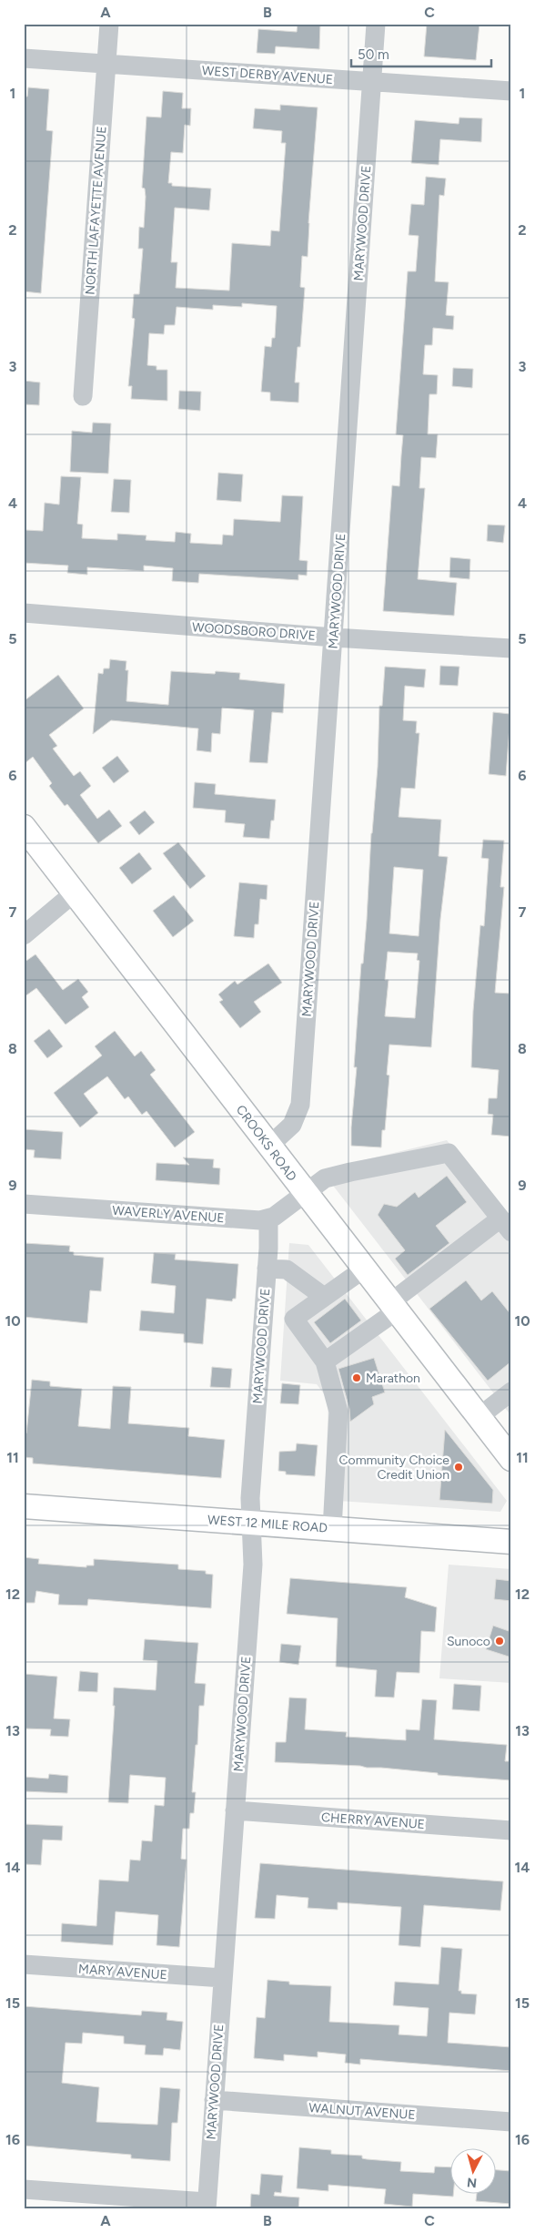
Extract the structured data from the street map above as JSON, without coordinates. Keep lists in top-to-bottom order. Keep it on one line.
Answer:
{"streets":{"main road":["CROOKS ROAD","WEST 12 MILE ROAD"],"street":["WEST DERBY AVENUE","NORTH LAFAYETTE AVENUE","MARYWOOD DRIVE","WOODSBORO DRIVE","WAVERLY AVENUE","CHERRY AVENUE","MARY AVENUE","WALNUT AVENUE"]},"crossings":[["WEST DERBY AVENUE","NORTH LAFAYETTE AVENUE"],["WEST DERBY AVENUE","MARYWOOD DRIVE"],["MARYWOOD DRIVE","WOODSBORO DRIVE"],["MARYWOOD DRIVE","CROOKS ROAD"],["MARYWOOD DRIVE","WAVERLY AVENUE"],["MARYWOOD DRIVE","WEST 12 MILE ROAD"],["MARYWOOD DRIVE","CHERRY AVENUE"],["MARYWOOD DRIVE","MARY AVENUE"],["MARYWOOD DRIVE","WALNUT AVENUE"],["CROOKS ROAD","WAVERLY AVENUE"]],"places":["Marathon","Community Choice Credit Union","Sunoco"],"scale_bar":"50 m","north":"bottom","grid":{"columns":["A","B","C"],"rows":["1","2","3","4","5","6","7","8","9","10","11","12","13","14","15","16"]}}
